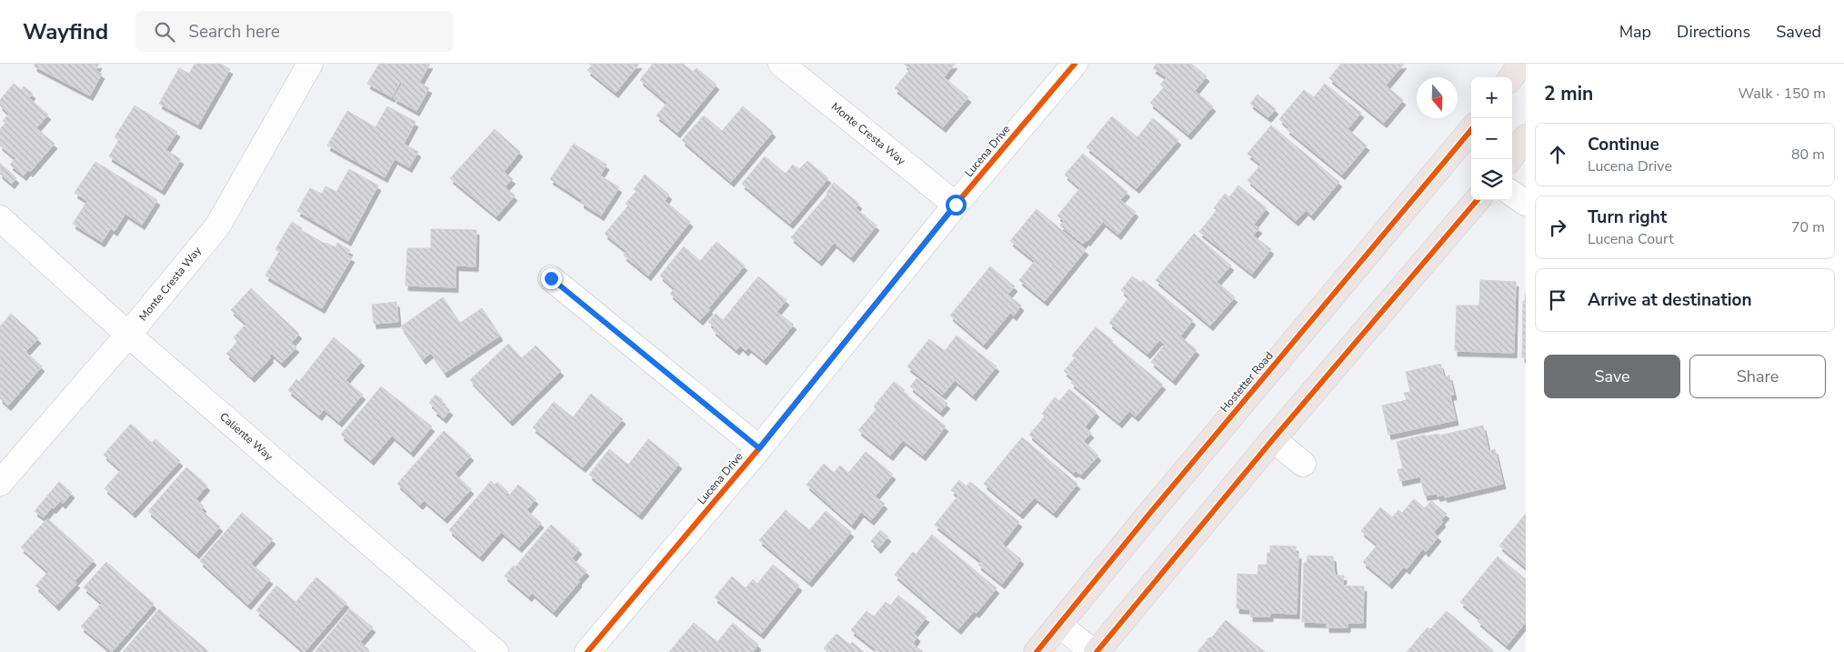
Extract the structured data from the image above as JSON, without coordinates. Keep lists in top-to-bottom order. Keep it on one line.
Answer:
{"streets":{"main road":["Hostetter Road"],"street":["Monte Cresta Way","Lucena Drive","Caliente Way"]},"crossings":[["Monte Cresta Way","Lucena Drive"],["Monte Cresta Way","Caliente Way"]],"north":"bottom","page":{"header":"Wayfind","search":"Search here","nav":["Map","Directions","Saved"],"heading":["2 min","Walk · 150 m"],"map_buttons":["+","−"],"list":[["Continue","Lucena Drive","80 m"],["Turn right","Lucena Court","70 m"],"Arrive at destination"],"buttons":["Save","Share"]}}
